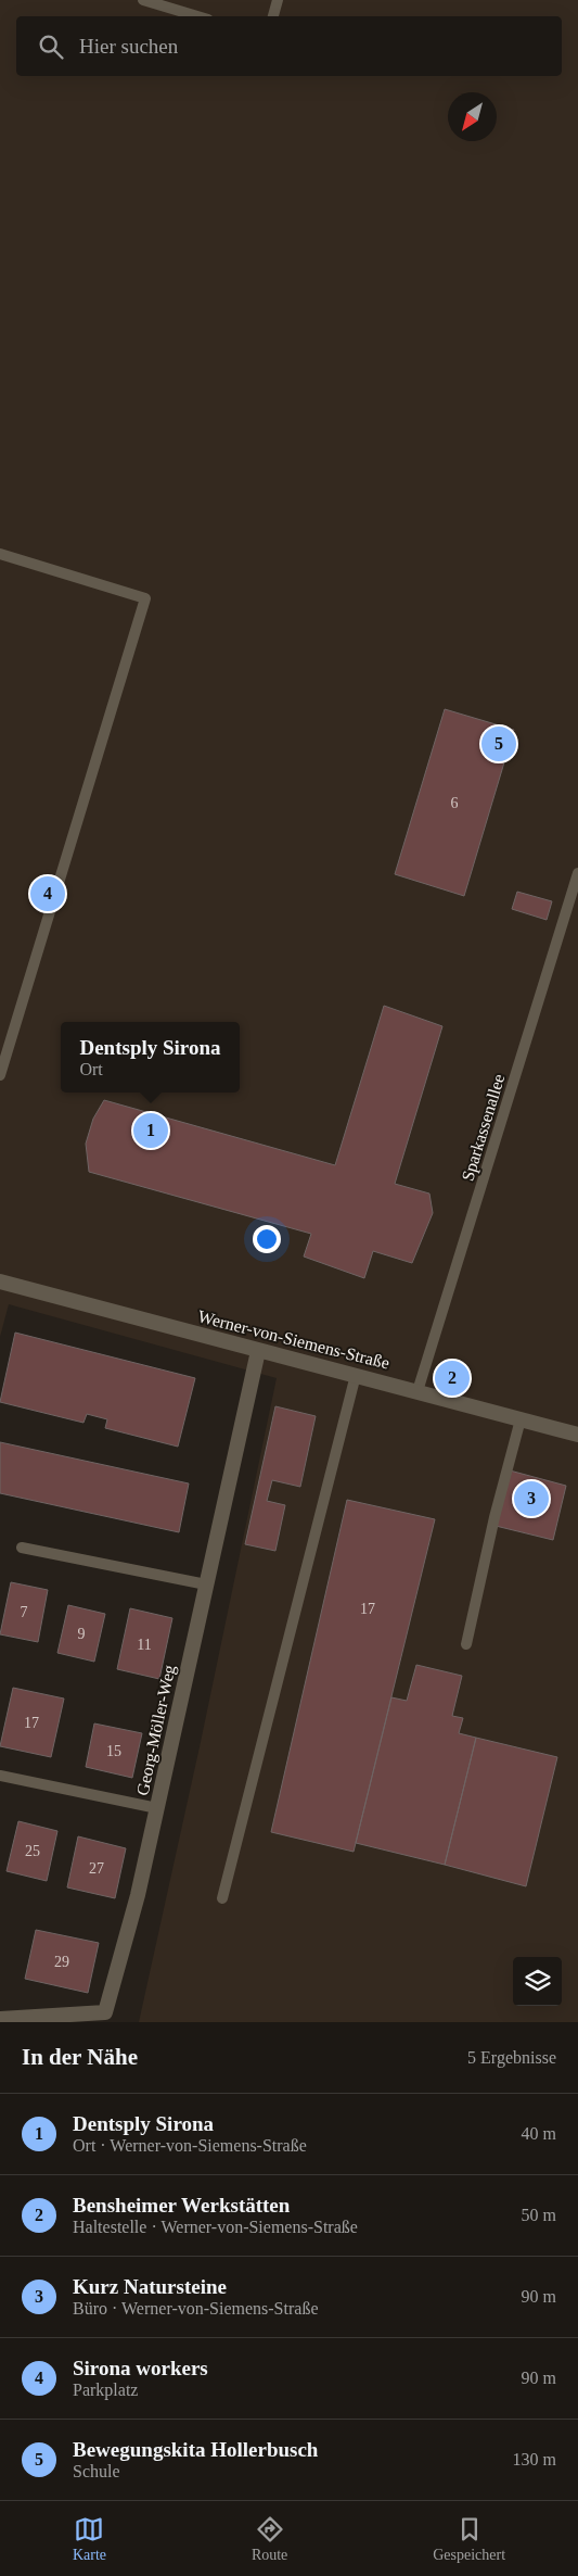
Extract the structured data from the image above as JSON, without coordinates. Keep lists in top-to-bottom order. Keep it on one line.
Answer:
{"streets":{"street":["Werner-von-Siemens-Straße","Georg-Möller-Weg"],"lane":["Sparkassenallee"]},"crossings":[["Sparkassenallee","Werner-von-Siemens-Straße"],["Werner-von-Siemens-Straße","Georg-Möller-Weg"]],"house_numbers":["6","17","7","9","11","17","15","25","27","29"],"north":"bottom left","page":{"search":"Hier suchen","pins":["5","4","1","2","3"],"popup":["Dentsply Sirona","Ort"],"heading":["In der Nähe","5 Ergebnisse"],"list":[{"mark":"1","name":"Dentsply Sirona","note":"Ort · Werner-von-Siemens-Straße","value":"40 m"},{"mark":"2","name":"Bensheimer Werkstätten","note":"Haltestelle · Werner-von-Siemens-Straße","value":"50 m"},{"mark":"3","name":"Kurz Natursteine","note":"Büro · Werner-von-Siemens-Straße","value":"90 m"},{"mark":"4","name":"Sirona workers","note":"Parkplatz","value":"90 m"},{"mark":"5","name":"Bewegungskita Hollerbusch","note":"Schule","value":"130 m"}],"nav":["Karte","Route","Gespeichert"]}}
